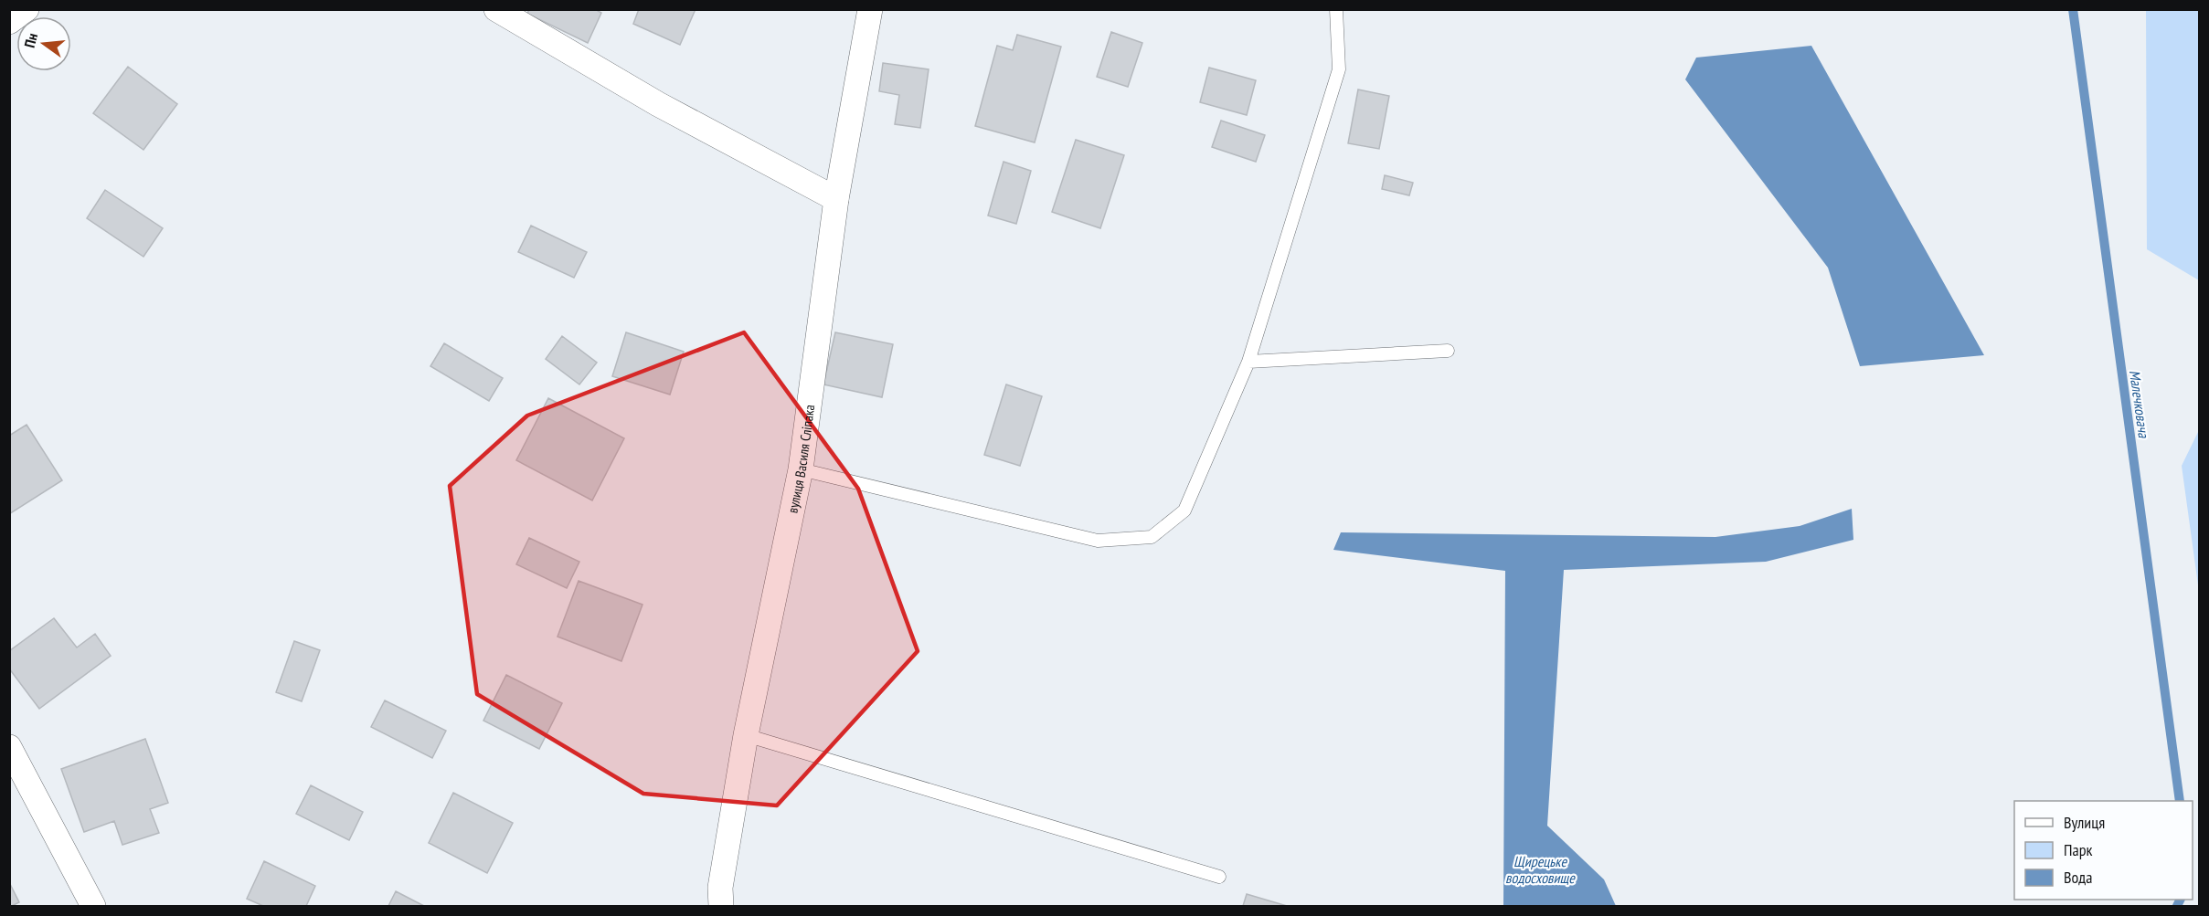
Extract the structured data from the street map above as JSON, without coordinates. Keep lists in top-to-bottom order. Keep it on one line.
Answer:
{"streets":{"street":["вулиця Василя Сліпака"]},"water":["Малечковача","Щирецьке водосховище"],"legend":["Вулиця","Парк","Вода"],"north":"left"}
